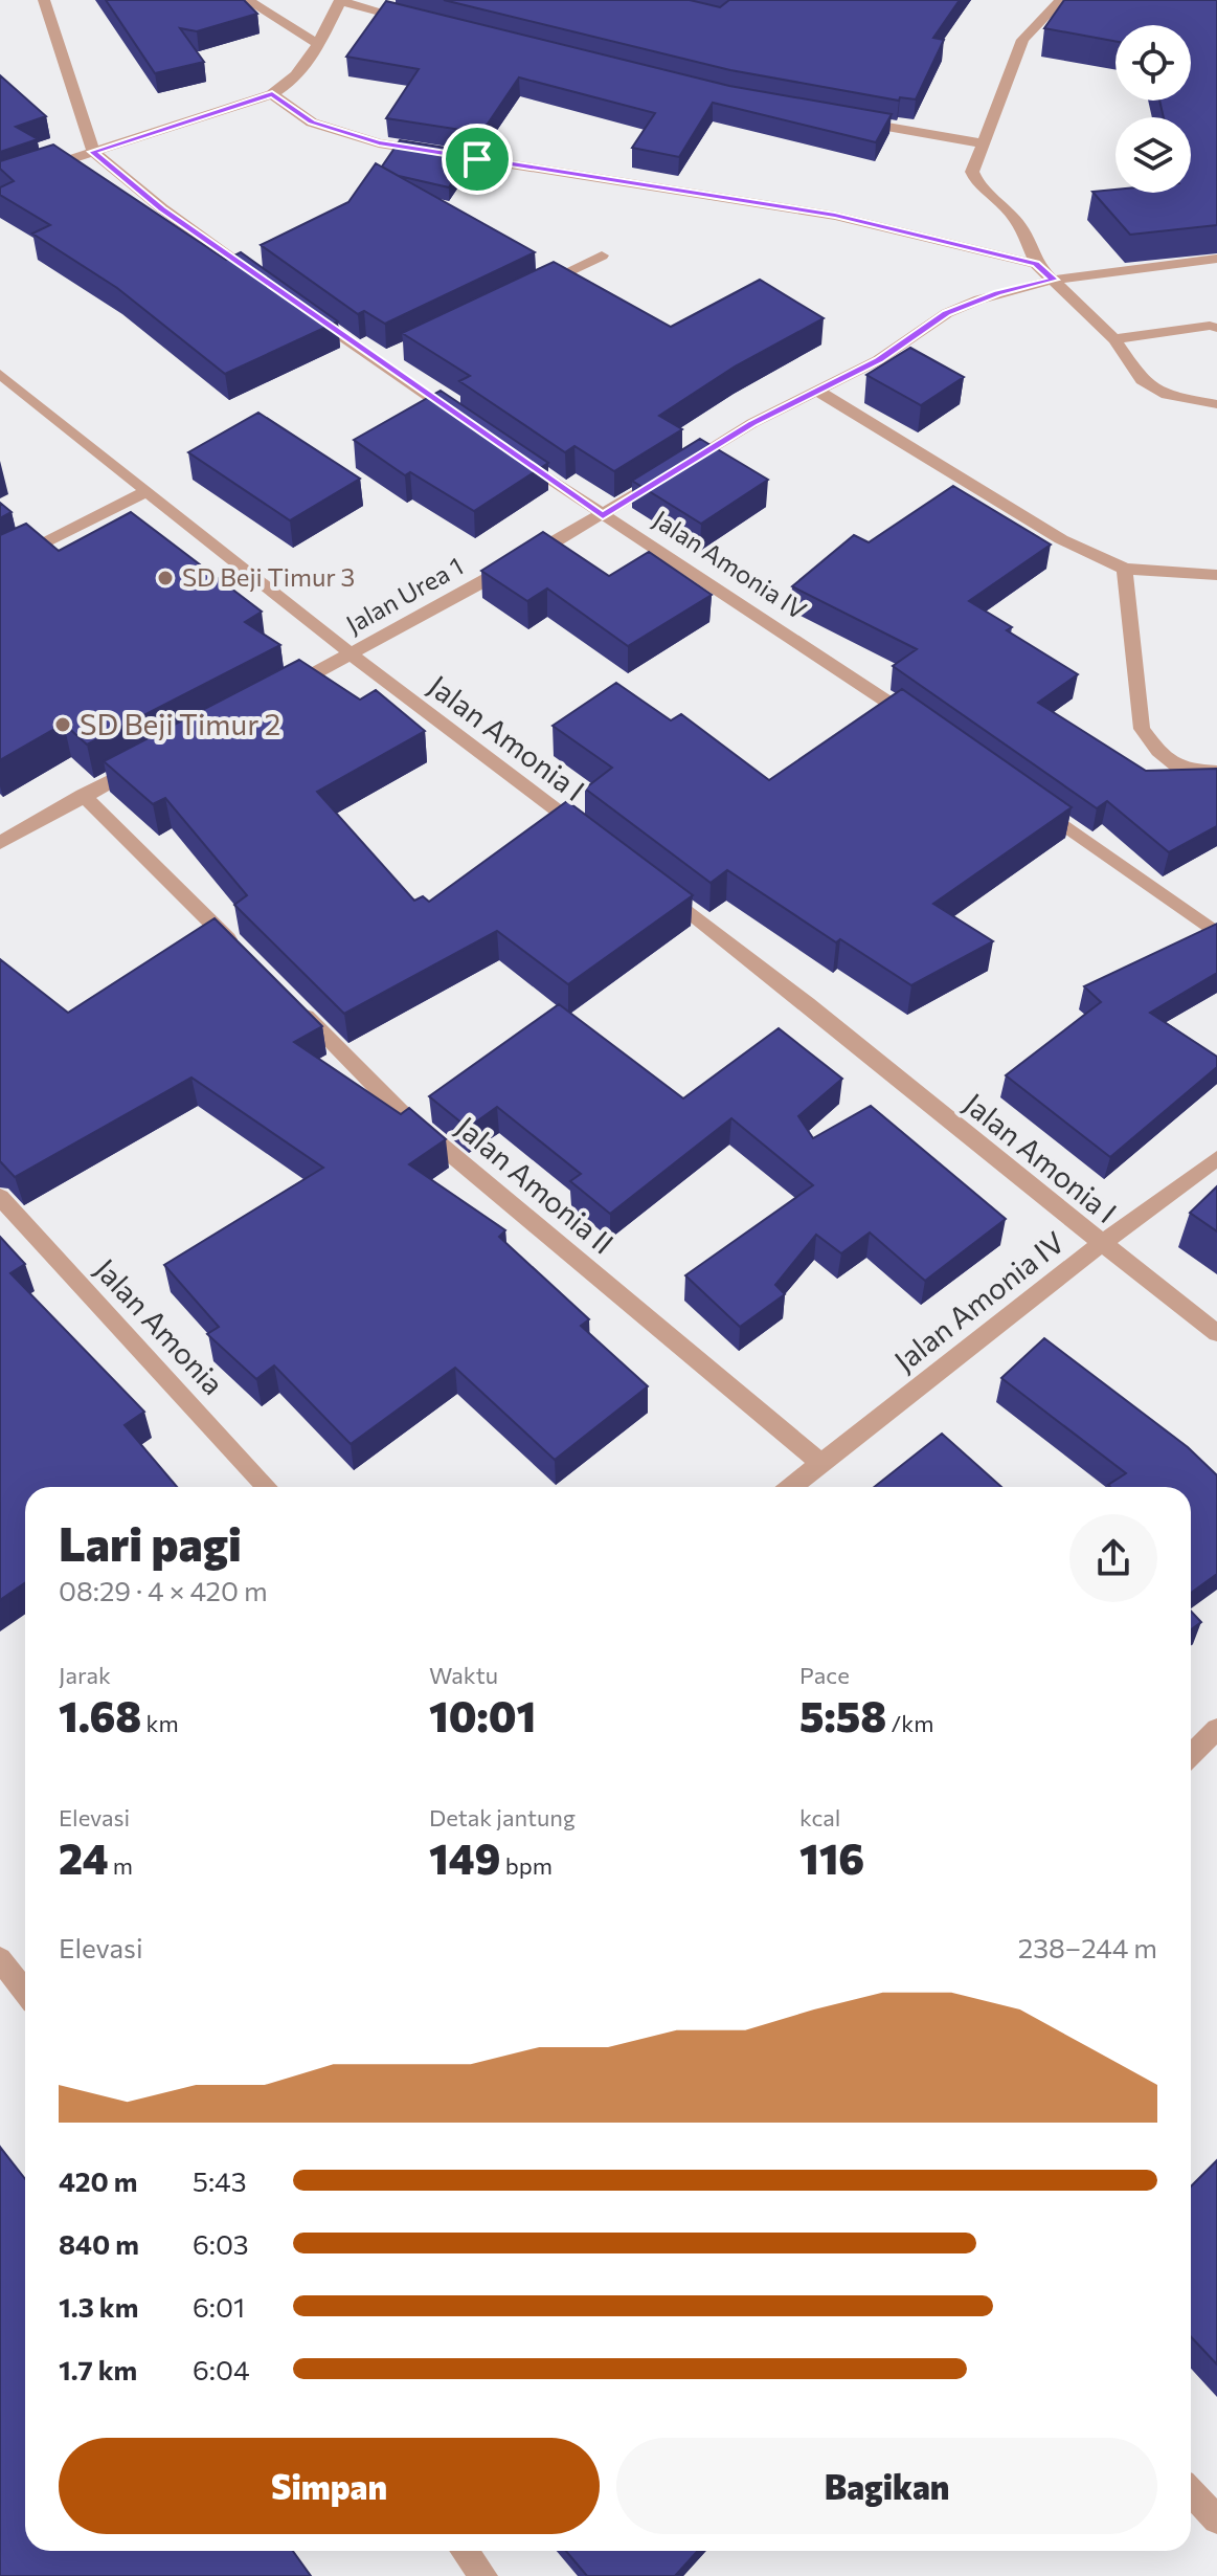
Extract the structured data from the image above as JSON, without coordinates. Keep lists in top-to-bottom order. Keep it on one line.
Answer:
{"streets":{"street":["Jalan Amonia IV","Jalan Urea 1","Jalan Amonia I","Jalan Amonia II","Jalan Amonia"]},"crossings":[["Jalan Amonia IV","Jalan Urea 1"],["Jalan Amonia IV","Jalan Amonia I"],["Jalan Amonia IV","Jalan Amonia II"],["Jalan Urea 1","Jalan Amonia I"]],"places":["SD Beji Timur 3","SD Beji Timur 2"],"page":{"heading":["Lari pagi","08:29 · 4 × 420 m"],"stats":[["Jarak","1.68 km"],["Waktu","10:01"],["Pace","5:58 /km"],["Elevasi","24 m"],["Detak jantung","149 bpm"],["kcal","116"]],"chart":["Elevasi","238–244 m"],"list":[{"name":"420 m","note":"5:43"},{"name":"840 m","note":"6:03"},{"name":"1.3 km","note":"6:01"},{"name":"1.7 km","note":"6:04"}],"buttons":["Simpan","Bagikan"]}}
